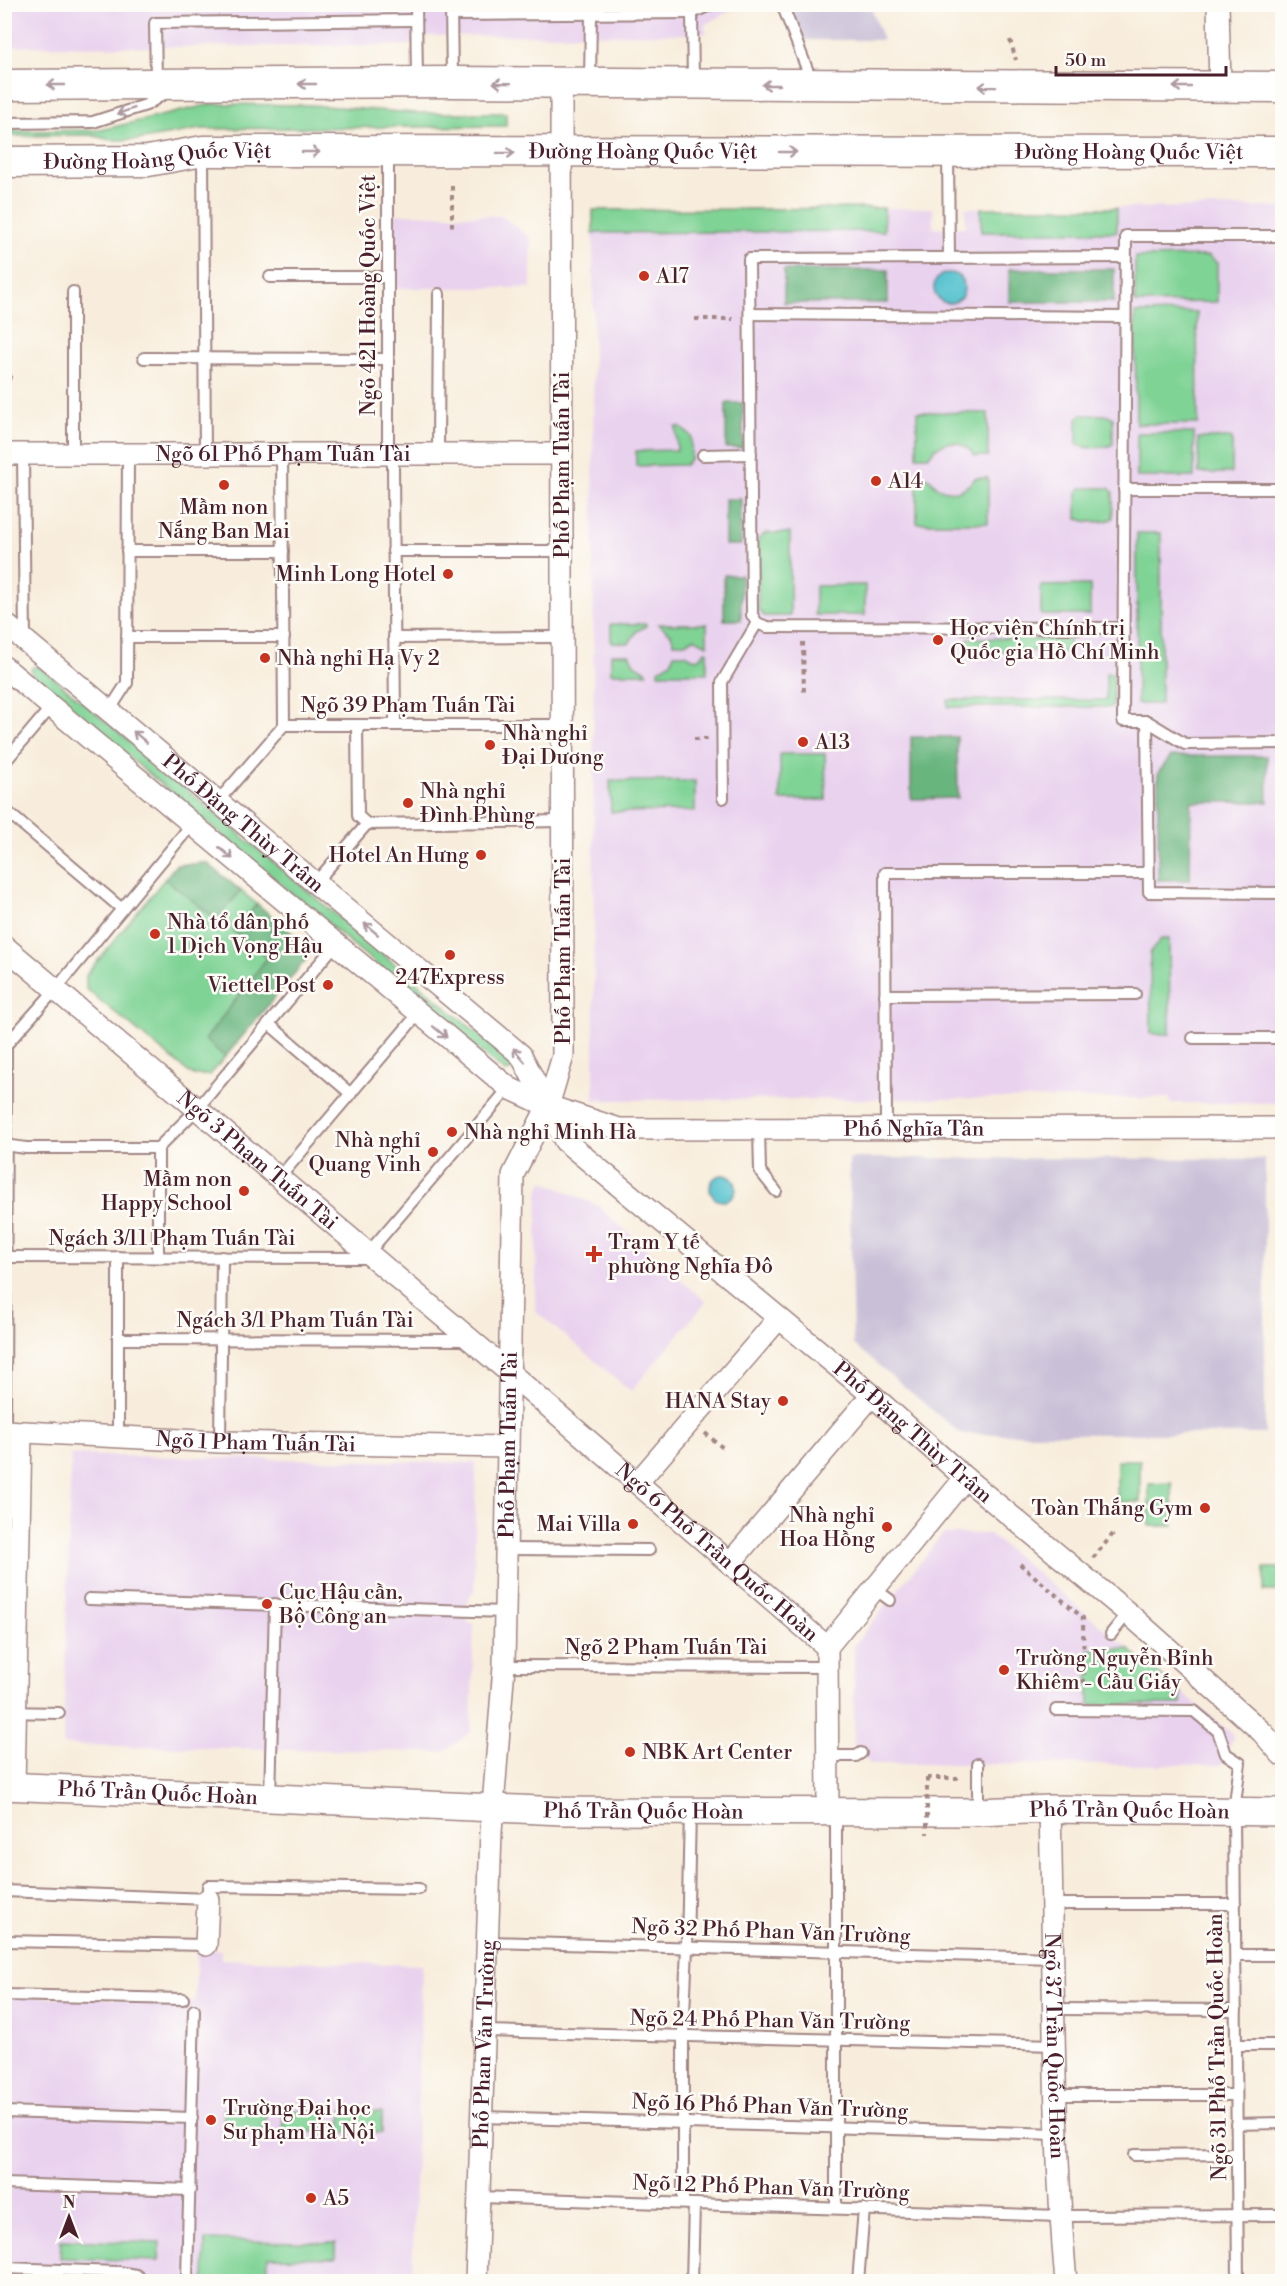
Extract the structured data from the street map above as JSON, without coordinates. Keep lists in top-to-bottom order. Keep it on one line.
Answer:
{"streets":{"main road":["Đường Hoàng Quốc Việt"],"street":["Ngõ 61 Phố Phạm Tuấn Tài","Phố Phạm Tuấn Tài","Phố Đặng Thùy Trâm","Phố Nghĩa Tân","Ngõ 3 Phạm Tuấn Tài","Ngõ 1 Phạm Tuấn Tài","Ngõ 6 Phố Trần Quốc Hoàn","Phố Trần Quốc Hoàn","Phố Phan Văn Trường","Ngõ 37 Trần Quốc Hoàn"],"lane":["Ngõ 421 Hoàng Quốc Việt","Ngõ 39 Phạm Tuấn Tài","Ngách 3/11 Phạm Tuấn Tài","Ngách 3/1 Phạm Tuấn Tài","Ngõ 2 Phạm Tuấn Tài","Ngõ 32 Phố Phan Văn Trường","Ngõ 24 Phố Phan Văn Trường","Ngõ 31 Phố Trần Quốc Hoàn","Ngõ 16 Phố Phan Văn Trường","Ngõ 12 Phố Phan Văn Trường"]},"crossings":[["Đường Hoàng Quốc Việt","Ngõ 421 Hoàng Quốc Việt"],["Đường Hoàng Quốc Việt","Phố Phạm Tuấn Tài"],["Ngõ 421 Hoàng Quốc Việt","Ngõ 61 Phố Phạm Tuấn Tài"],["Ngõ 421 Hoàng Quốc Việt","Ngõ 39 Phạm Tuấn Tài"],["Ngõ 61 Phố Phạm Tuấn Tài","Phố Phạm Tuấn Tài"],["Phố Phạm Tuấn Tài","Ngõ 39 Phạm Tuấn Tài"],["Phố Phạm Tuấn Tài","Phố Đặng Thùy Trâm"],["Phố Phạm Tuấn Tài","Phố Nghĩa Tân"],["Phố Phạm Tuấn Tài","Ngõ 3 Phạm Tuấn Tài"],["Phố Phạm Tuấn Tài","Ngõ 1 Phạm Tuấn Tài"],["Phố Phạm Tuấn Tài","Ngõ 6 Phố Trần Quốc Hoàn"],["Phố Phạm Tuấn Tài","Ngõ 2 Phạm Tuấn Tài"],["Phố Phạm Tuấn Tài","Phố Trần Quốc Hoàn"],["Phố Phạm Tuấn Tài","Phố Phan Văn Trường"],["Ngõ 39 Phạm Tuấn Tài","Phố Đặng Thùy Trâm"],["Phố Đặng Thùy Trâm","Phố Nghĩa Tân"],["Ngõ 3 Phạm Tuấn Tài","Ngách 3/11 Phạm Tuấn Tài"],["Ngõ 3 Phạm Tuấn Tài","Ngách 3/1 Phạm Tuấn Tài"],["Ngõ 3 Phạm Tuấn Tài","Ngõ 6 Phố Trần Quốc Hoàn"],["Ngõ 6 Phố Trần Quốc Hoàn","Ngõ 2 Phạm Tuấn Tài"],["Ngõ 6 Phố Trần Quốc Hoàn","Phố Trần Quốc Hoàn"],["Phố Trần Quốc Hoàn","Phố Phan Văn Trường"],["Phố Trần Quốc Hoàn","Ngõ 37 Trần Quốc Hoàn"],["Phố Trần Quốc Hoàn","Ngõ 31 Phố Trần Quốc Hoàn"],["Ngõ 32 Phố Phan Văn Trường","Phố Phan Văn Trường"],["Ngõ 32 Phố Phan Văn Trường","Ngõ 37 Trần Quốc Hoàn"],["Ngõ 24 Phố Phan Văn Trường","Phố Phan Văn Trường"],["Ngõ 24 Phố Phan Văn Trường","Ngõ 37 Trần Quốc Hoàn"],["Phố Phan Văn Trường","Ngõ 16 Phố Phan Văn Trường"],["Phố Phan Văn Trường","Ngõ 12 Phố Phan Văn Trường"],["Ngõ 37 Trần Quốc Hoàn","Ngõ 16 Phố Phan Văn Trường"],["Ngõ 37 Trần Quốc Hoàn","Ngõ 12 Phố Phan Văn Trường"],["Ngõ 31 Phố Trần Quốc Hoàn","Ngõ 12 Phố Phan Văn Trường"]],"places":{"other":["A17","A14","Mầm non Nắng Ban Mai","Minh Long Hotel","Học viện Chính trị Quốc gia Hồ Chí Minh","Nhà nghỉ Hạ Vy 2","A13","Nhà nghỉ Đại Dương","Nhà nghỉ Đình Phùng","Hotel An Hưng","Nhà tổ dân phố 1 Dịch Vọng Hậu","247Express","Viettel Post","Nhà nghỉ Minh Hà","Nhà nghỉ Quang Vinh","Mầm non Happy School","HANA Stay","Toàn Thắng Gym","Mai Villa","Nhà nghỉ Hoa Hồng","Cục Hậu cần, Bộ Công an","Trường Nguyễn Bỉnh Khiêm - Cầu Giấy","NBK Art Center","Trường Đại học Sư phạm Hà Nội","A5"],"health":["Trạm Y tế phường Nghĩa Đô"]},"scale_bar":"50 m","north":"top"}
